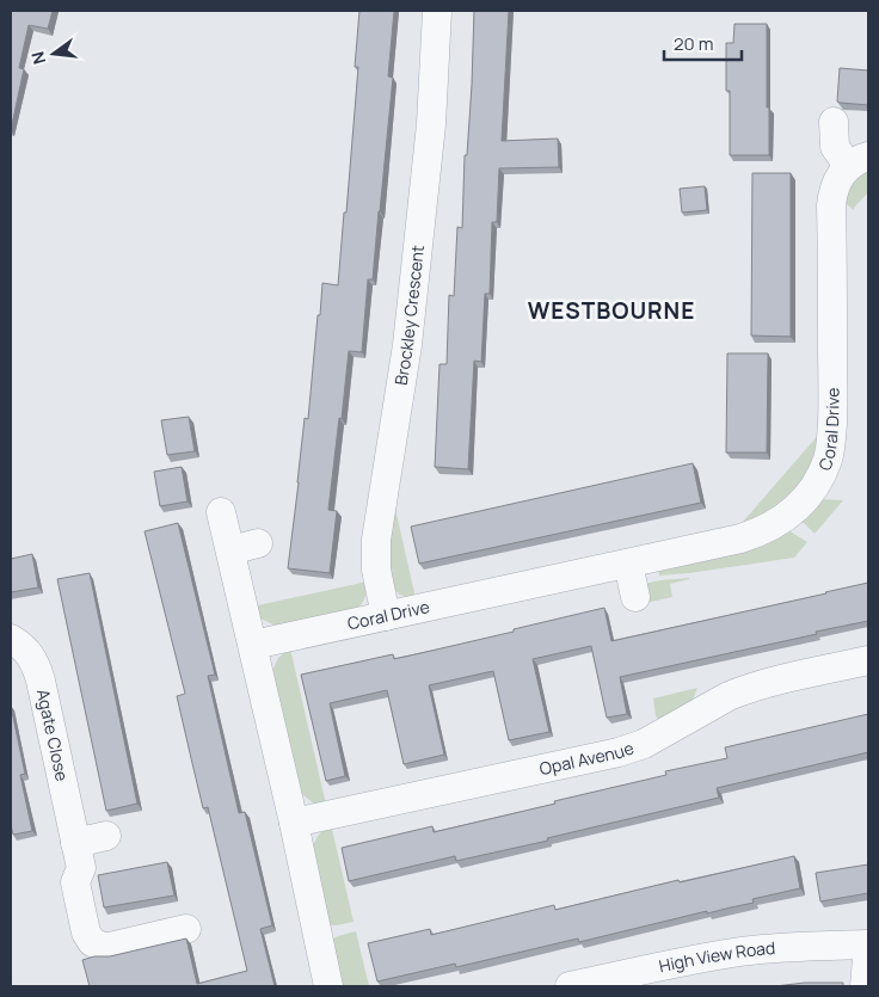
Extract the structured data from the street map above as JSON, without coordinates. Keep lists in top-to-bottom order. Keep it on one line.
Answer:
{"streets":{"street":["Brockley Crescent","Coral Drive","Agate Close","Opal Avenue","High View Road"]},"crossings":[["Brockley Crescent","Coral Drive"]],"districts":["WESTBOURNE"],"scale_bar":"20 m","north":"left"}
